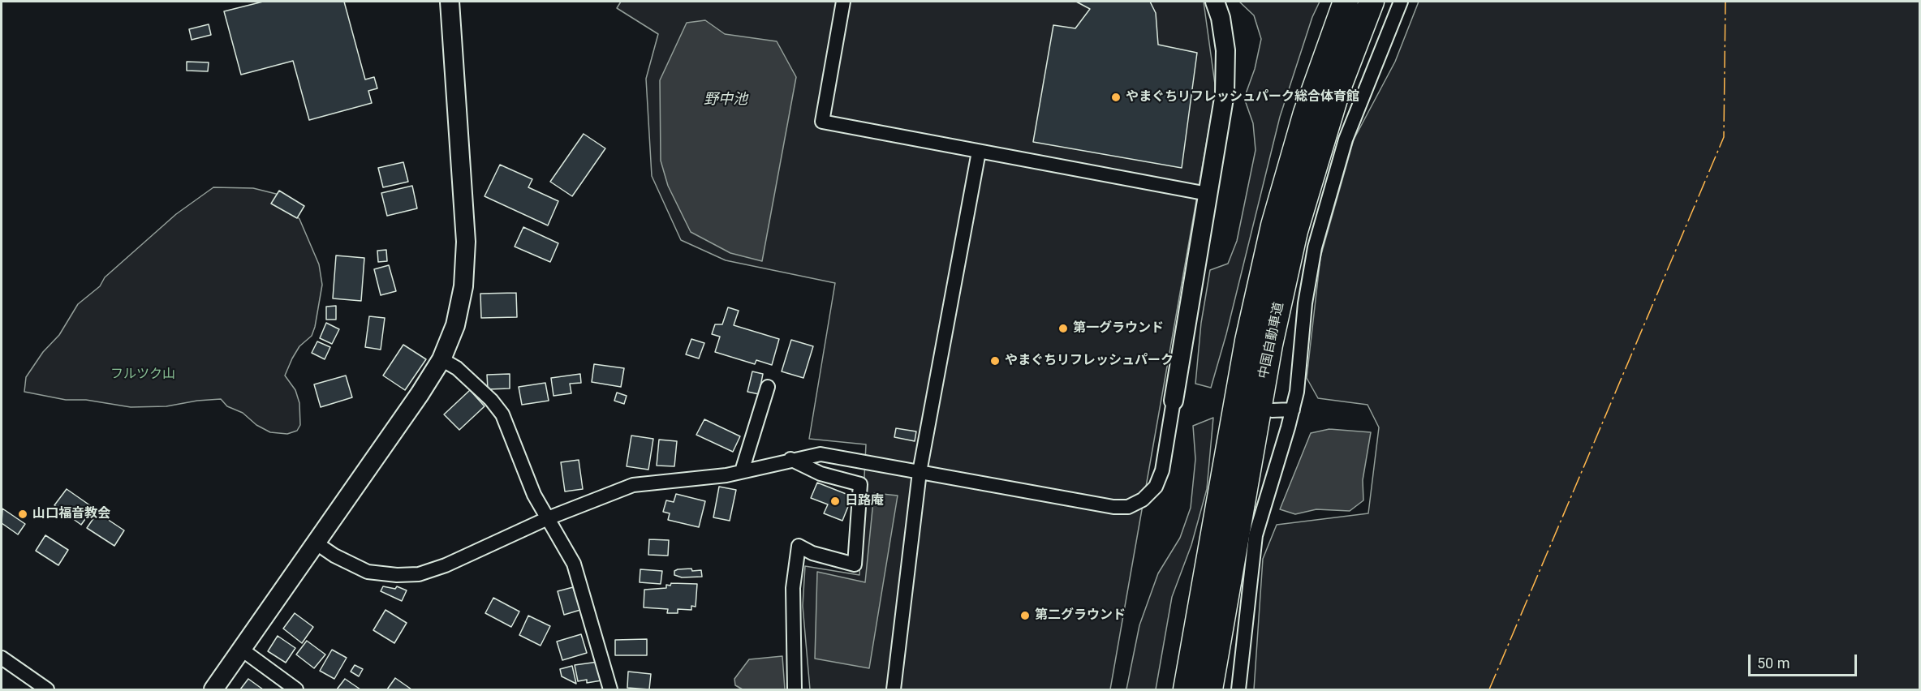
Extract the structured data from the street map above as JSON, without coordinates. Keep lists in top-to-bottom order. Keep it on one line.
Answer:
{"streets":{"highway":["中国自動車道"]},"water":["野中池"],"parks":["フルツク山"],"places":["やまぐちリフレッシュパーク総合体育館","第一グラウンド","やまぐちリフレッシュパーク","日路庵","山口福音教会","第二グラウンド"],"scale_bar":"50 m"}
